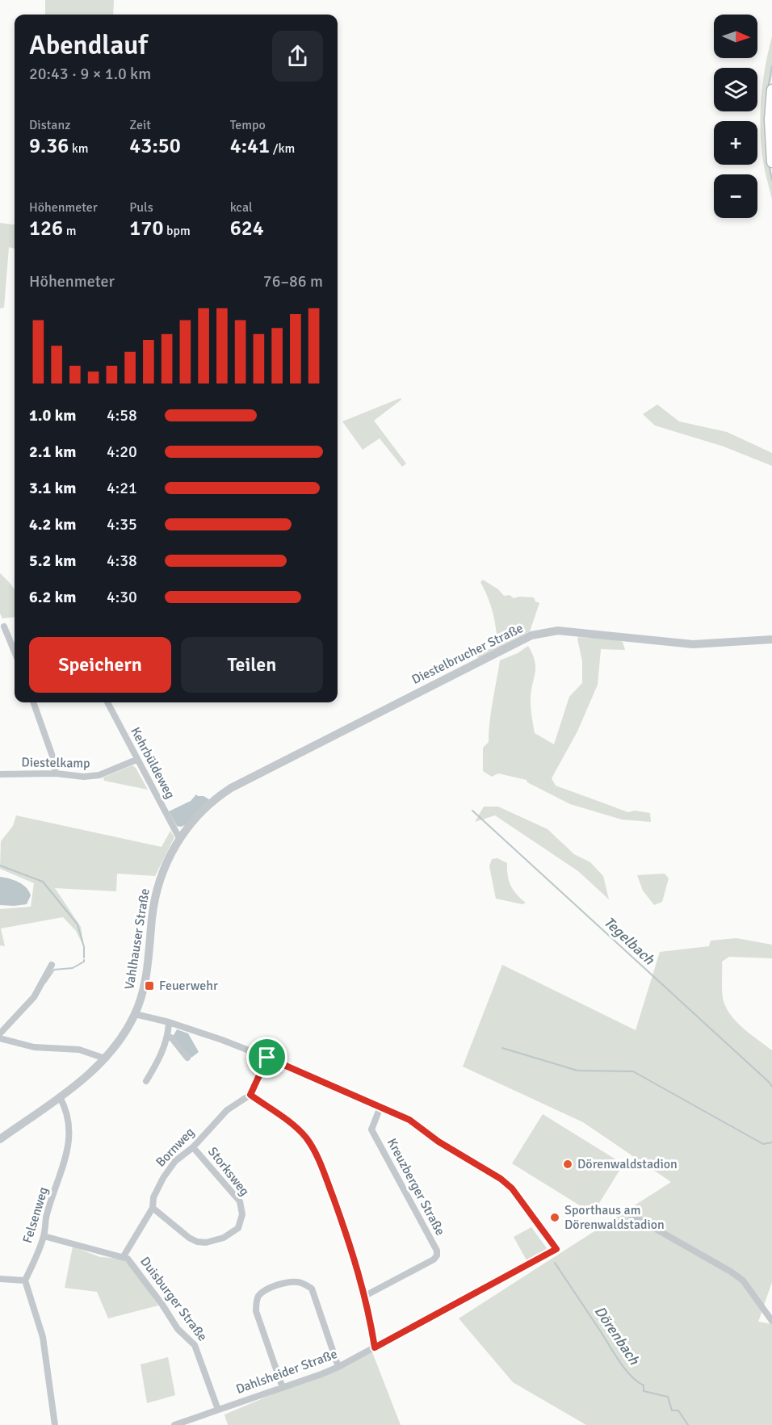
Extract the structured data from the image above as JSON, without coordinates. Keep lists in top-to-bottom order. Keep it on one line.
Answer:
{"streets":{"street":["Diestelbrucher Straße","Diestelkamp","Kehrbüldeweg","Vahlhauser Straße","Bornweg","Storksweg","Kreuzberger Straße","Felsenweg","Duisburger Straße","Dahlsheider Straße"]},"crossings":[["Diestelbrucher Straße","Vahlhauser Straße"],["Diestelkamp","Kehrbüldeweg"],["Kehrbüldeweg","Vahlhauser Straße"],["Vahlhauser Straße","Felsenweg"],["Bornweg","Storksweg"],["Bornweg","Duisburger Straße"],["Kreuzberger Straße","Dahlsheider Straße"],["Felsenweg","Duisburger Straße"],["Duisburger Straße","Dahlsheider Straße"]],"water":["Tegelbach","Dörenbach"],"places":{"transit":["Feuerwehr"],"other":["Dörenwaldstadion","Sporthaus am Dörenwaldstadion"]},"north":"right","page":{"map_buttons":["+","−"],"heading":["Abendlauf","20:43 · 9 × 1.0 km"],"stats":[["Distanz","9.36 km"],["Zeit","43:50"],["Tempo","4:41 /km"],["Höhenmeter","126 m"],["Puls","170 bpm"],["kcal","624"]],"chart":["Höhenmeter","76–86 m"],"list":[{"name":"1.0 km","note":"4:58"},{"name":"2.1 km","note":"4:20"},{"name":"3.1 km","note":"4:21"},{"name":"4.2 km","note":"4:35"},{"name":"5.2 km","note":"4:38"},{"name":"6.2 km","note":"4:30"}],"buttons":["Speichern","Teilen"]}}
